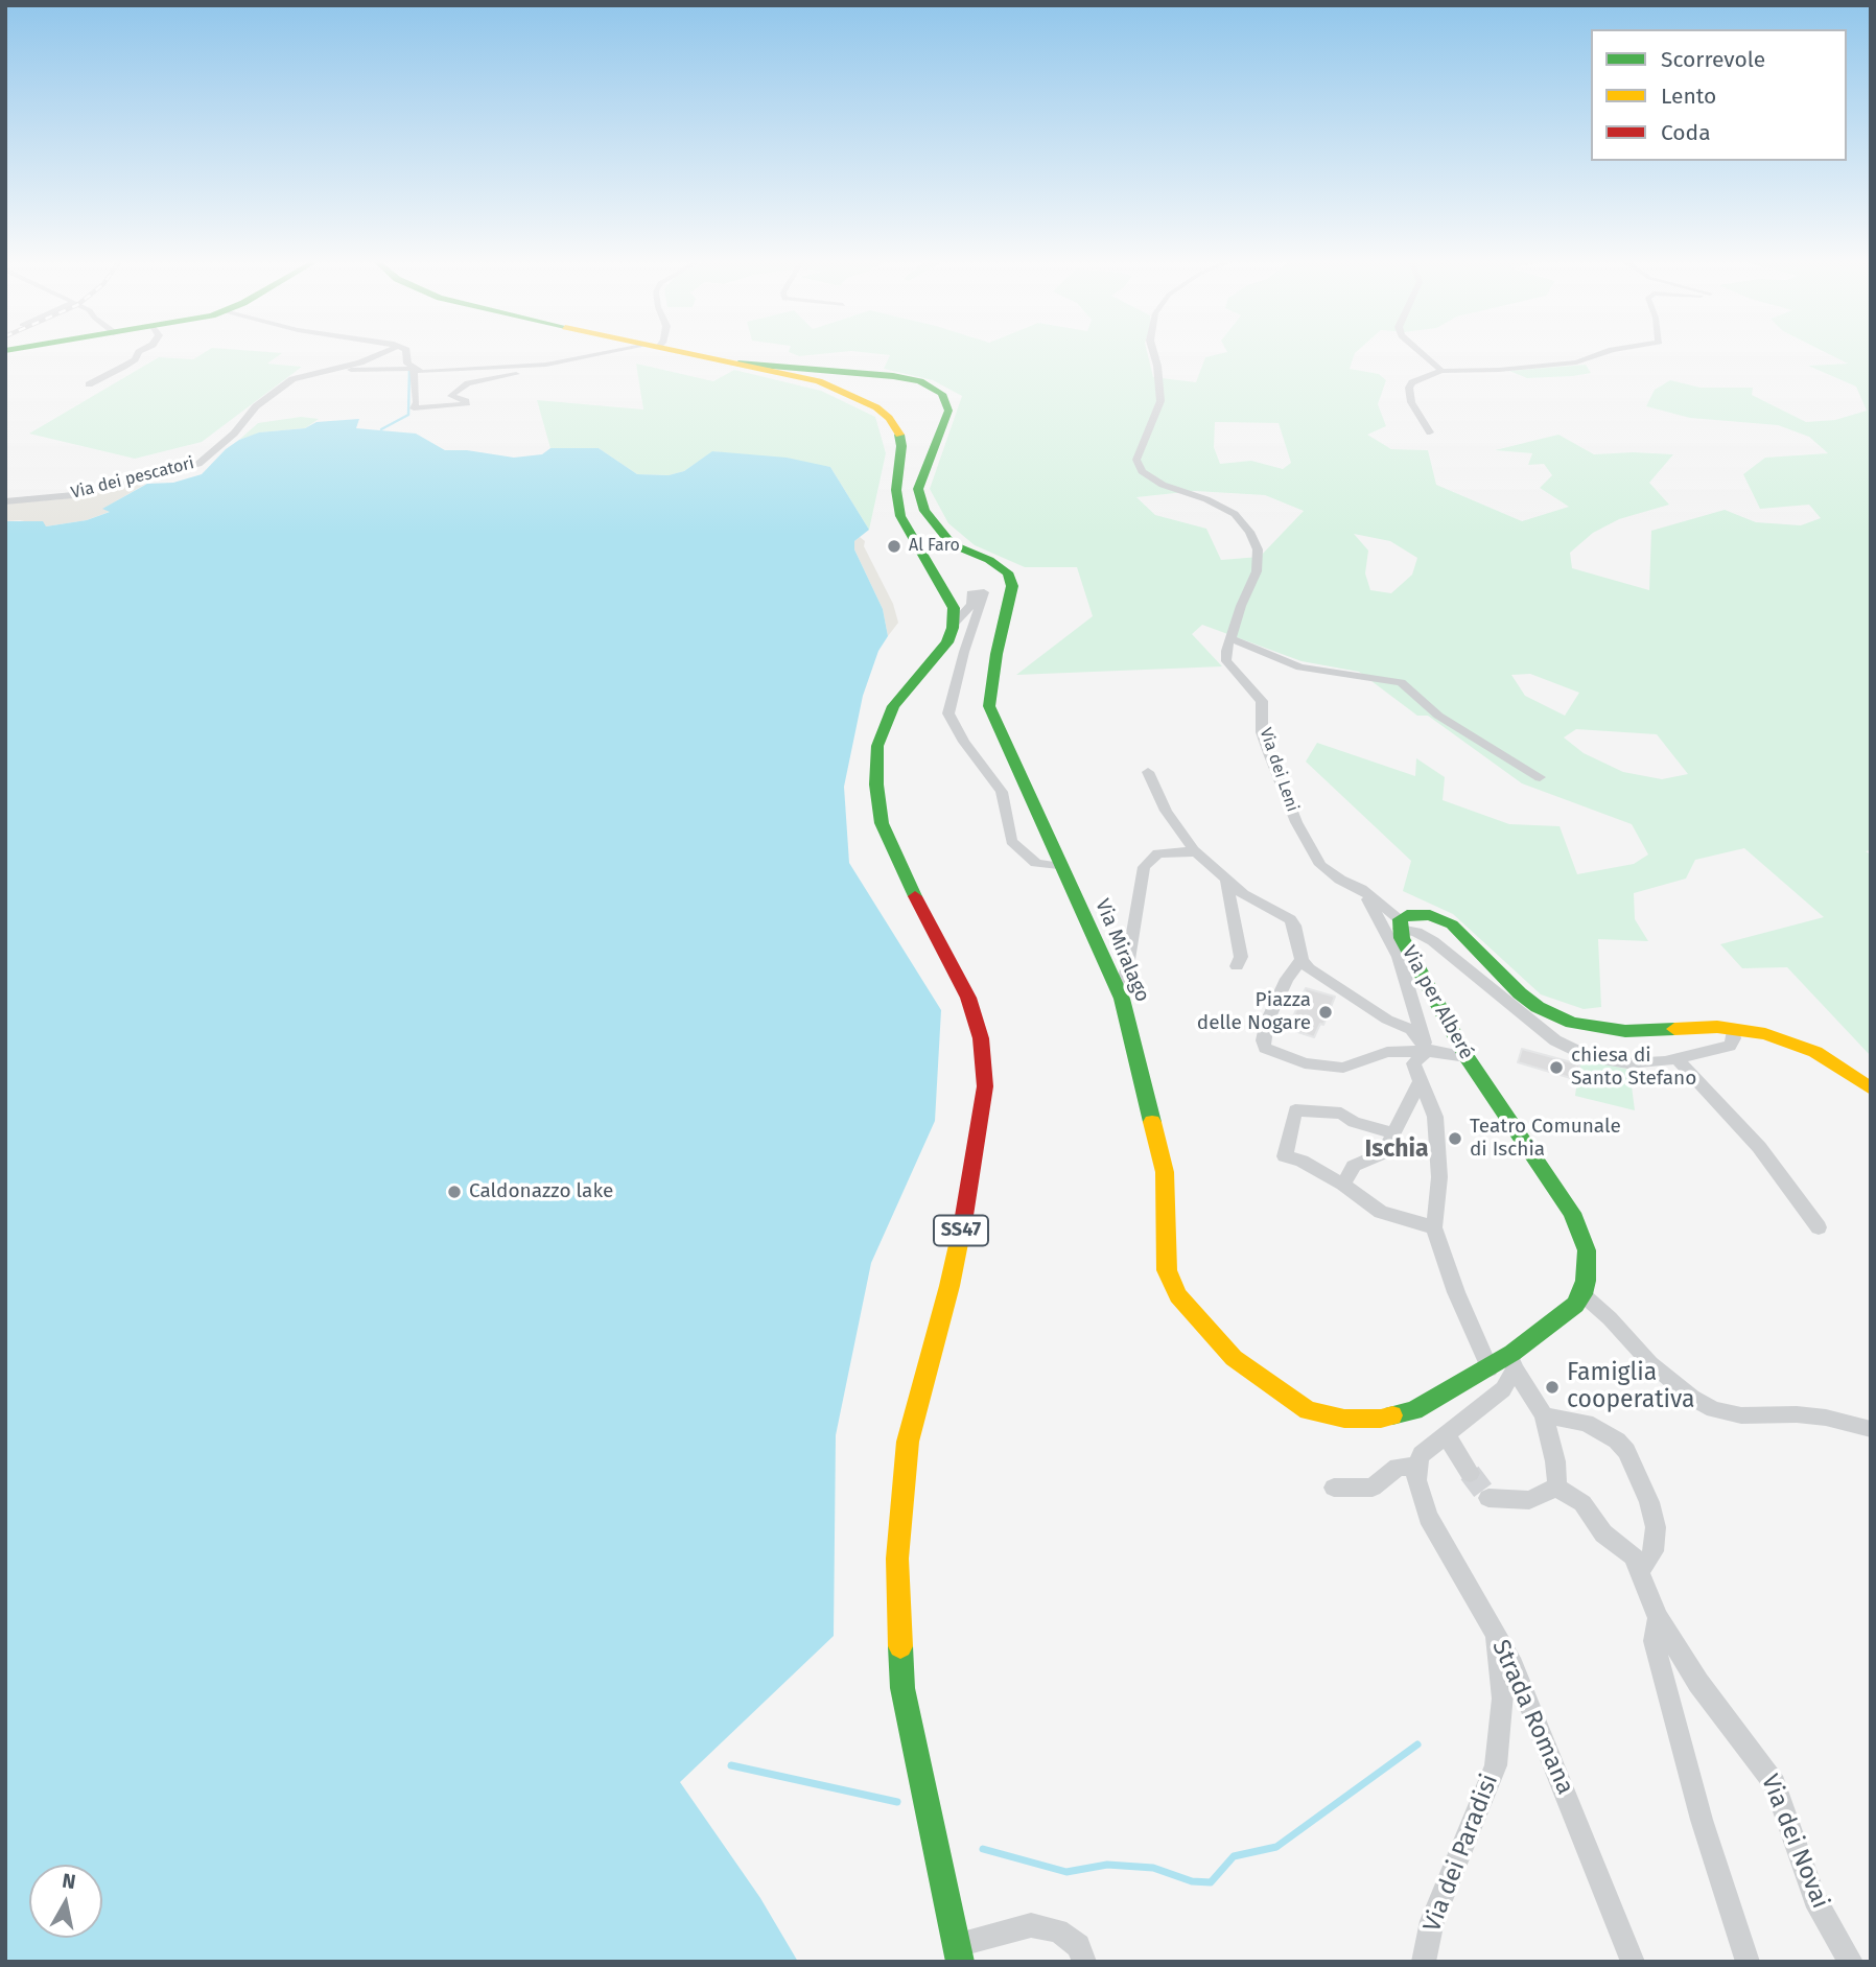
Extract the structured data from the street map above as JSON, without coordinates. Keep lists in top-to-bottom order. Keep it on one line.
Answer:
{"streets":{"main road":["Via Miralago","Via per Alberé","SS47"],"street":["Via dei pescatori","Via dei Leni","Strada Romana","Via dei Novai","Via dei Paradisi"]},"crossings":[["Via dei Leni","Via per Alberé"],["Strada Romana","Via dei Paradisi"]],"districts":["Ischia"],"places":["Al Faro","Piazza delle Nogare","chiesa di Santo Stefano","Teatro Comunale di Ischia","Caldonazzo lake","Famiglia cooperativa"],"legend":["Scorrevole","Lento","Coda"],"north":"top"}
